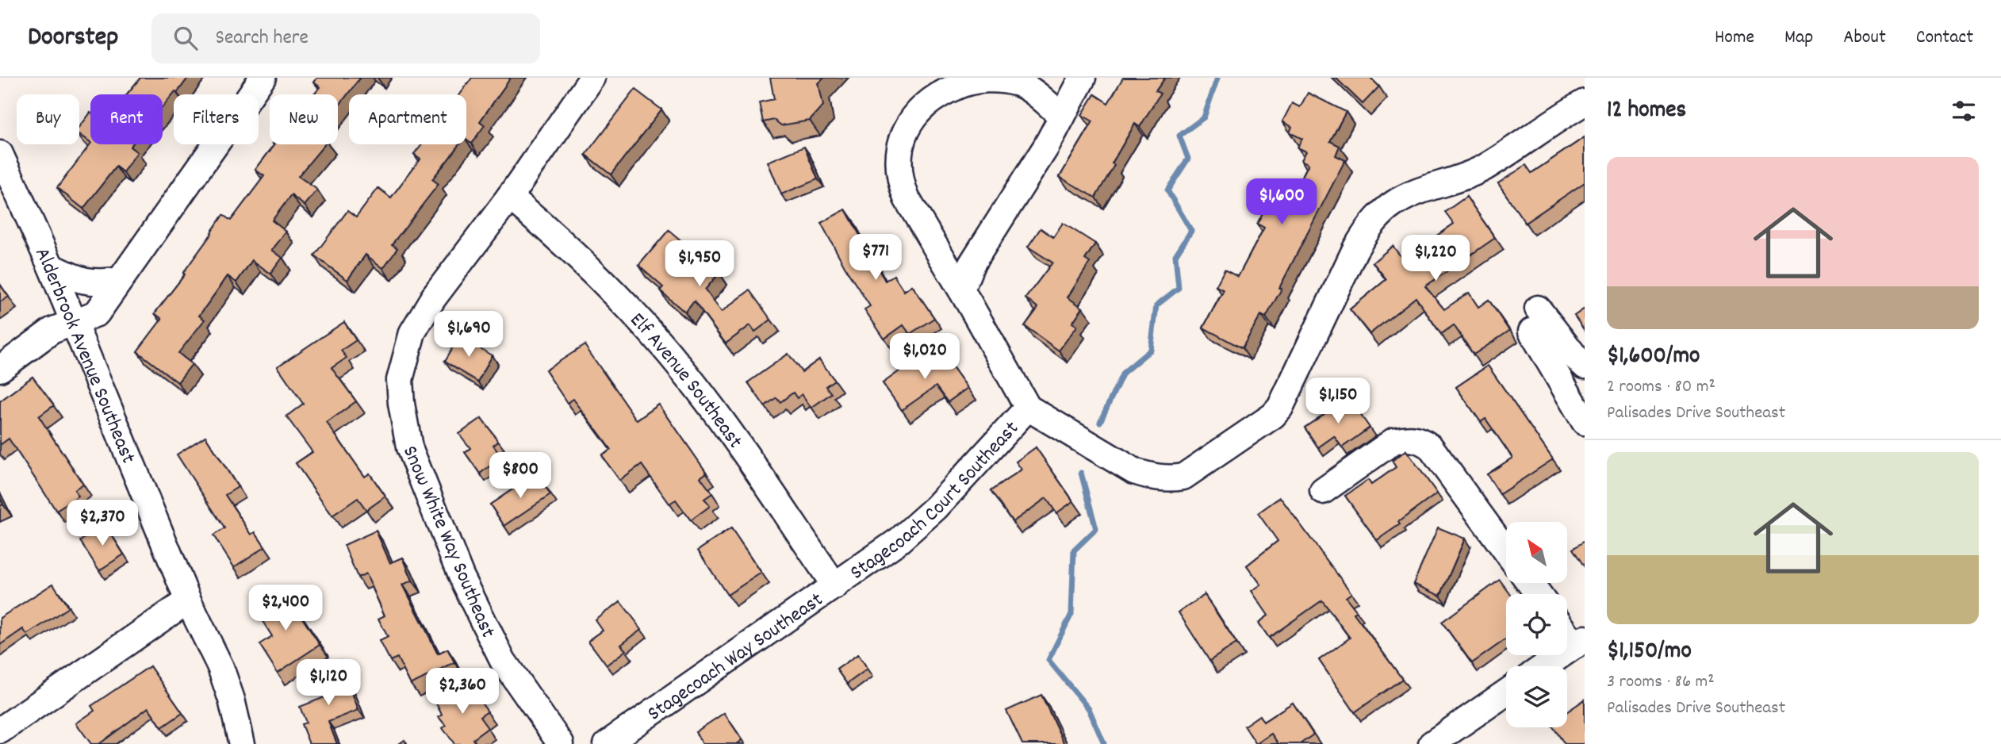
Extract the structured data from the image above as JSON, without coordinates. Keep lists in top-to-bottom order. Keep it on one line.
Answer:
{"streets":{"street":["Alderbrook Avenue Southeast","Elf Avenue Southeast","Stagecoach Court Southeast","Snow White Way Southeast","Stagecoach Way Southeast"]},"crossings":[["Elf Avenue Southeast","Stagecoach Court Southeast"],["Elf Avenue Southeast","Snow White Way Southeast"],["Elf Avenue Southeast","Stagecoach Way Southeast"],["Stagecoach Court Southeast","Stagecoach Way Southeast"]],"north":"top left","page":{"header":"Doorstep","search":"Search here","nav":["Home","Map","About","Contact"],"heading":"12 homes","chip":["Buy","Rent","Filters","New","Apartment"],"list":[{"name":"$1,600/mo","note":"2 rooms · 80 m² · Palisades Drive Southeast"},{"name":"$1,150/mo","note":"3 rooms · 86 m² · Palisades Drive Southeast"}],"price":["$1,600","$771","$1,220","$1,950","$1,690","$1,020","$1,150","$800","$2,370","$2,400","$1,120","$2,360"]}}
